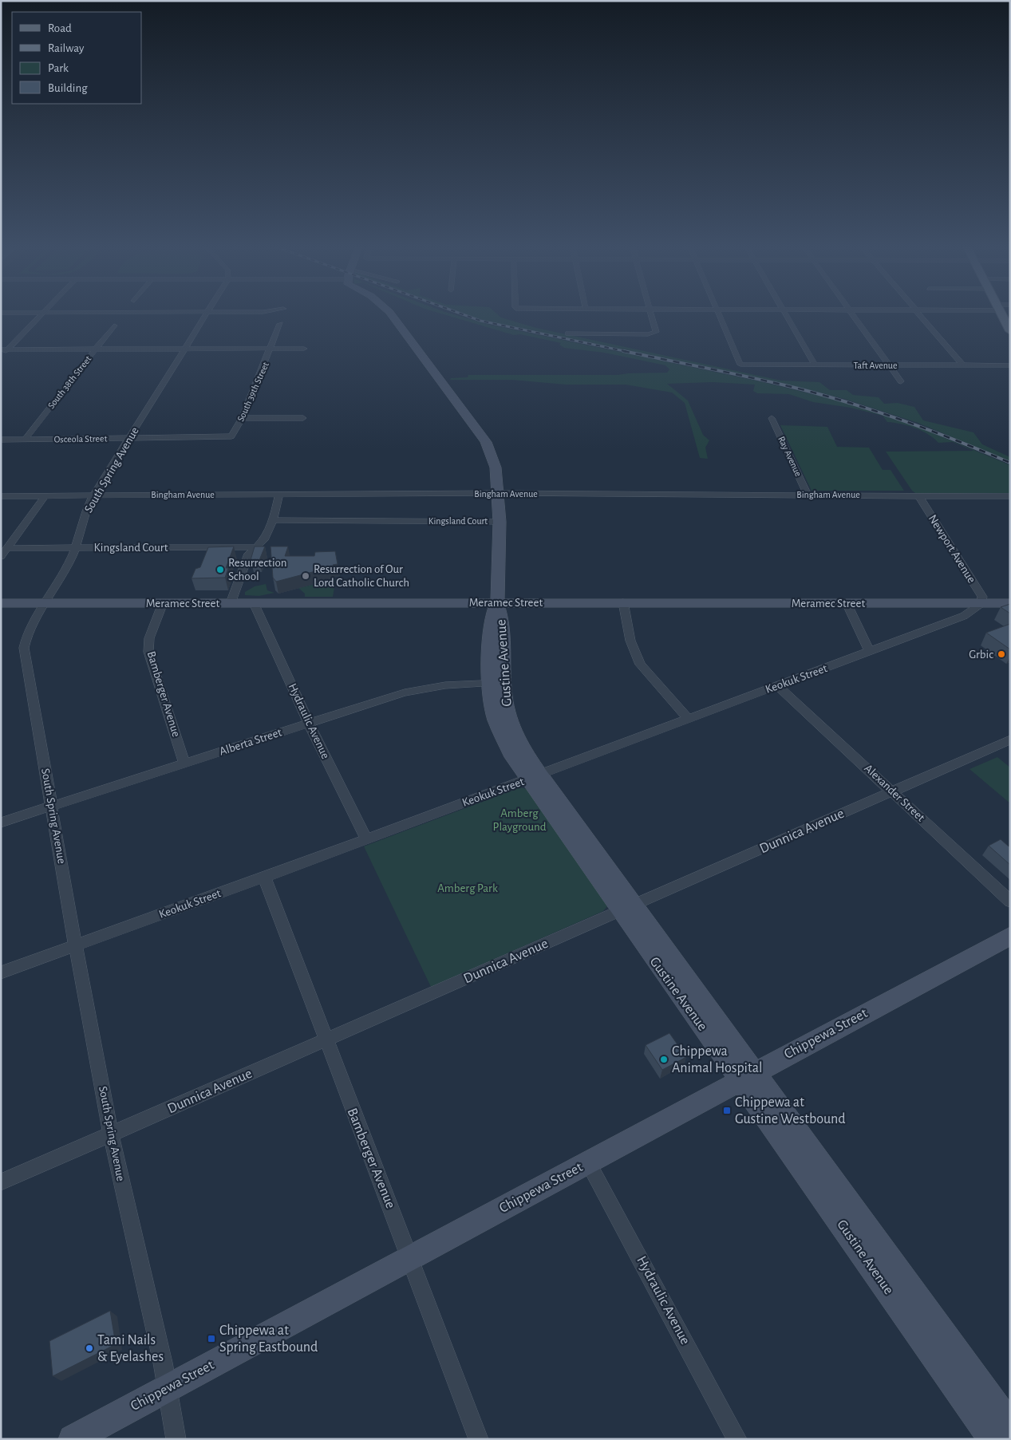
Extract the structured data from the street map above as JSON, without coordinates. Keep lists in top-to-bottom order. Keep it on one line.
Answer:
{"streets":{"street":["Taft Avenue","South 38th Street","South 39th Street","Osceola Street","Ray Avenue","South Spring Avenue","Bingham Avenue","Kingsland Court","Newport Avenue","Meramec Street","Gustine Avenue","Keokuk Street","Bamberger Avenue","Hydraulic Avenue","Alberta Street","Alexander Street","Dunnica Avenue","Chippewa Street"]},"crossings":[["South 38th Street","Osceola Street"],["South 39th Street","Osceola Street"],["Osceola Street","South Spring Avenue"],["Ray Avenue","Bingham Avenue"],["South Spring Avenue","Bingham Avenue"],["South Spring Avenue","Kingsland Court"],["South Spring Avenue","Meramec Street"],["South Spring Avenue","Keokuk Street"],["South Spring Avenue","Alberta Street"],["South Spring Avenue","Dunnica Avenue"],["South Spring Avenue","Chippewa Street"],["Bingham Avenue","Newport Avenue"],["Bingham Avenue","Gustine Avenue"],["Kingsland Court","Gustine Avenue"],["Newport Avenue","Meramec Street"],["Newport Avenue","Keokuk Street"],["Meramec Street","Gustine Avenue"],["Meramec Street","Keokuk Street"],["Meramec Street","Bamberger Avenue"],["Meramec Street","Hydraulic Avenue"],["Gustine Avenue","Keokuk Street"],["Gustine Avenue","Alberta Street"],["Gustine Avenue","Dunnica Avenue"],["Gustine Avenue","Chippewa Street"],["Keokuk Street","Bamberger Avenue"],["Keokuk Street","Hydraulic Avenue"],["Keokuk Street","Alexander Street"],["Bamberger Avenue","Alberta Street"],["Bamberger Avenue","Dunnica Avenue"],["Bamberger Avenue","Chippewa Street"],["Hydraulic Avenue","Alberta Street"],["Hydraulic Avenue","Chippewa Street"],["Alexander Street","Dunnica Avenue"]],"parks":["Amberg Playground","Amberg Park"],"places":{"other":["Resurrection School","Resurrection of Our Lord Catholic Church","Grbic","Chippewa Animal Hospital","Tami Nails & Eyelashes"],"transit":["Chippewa at Gustine Westbound","Chippewa at Spring Eastbound"]},"legend":["Road","Railway","Park","Building"]}
